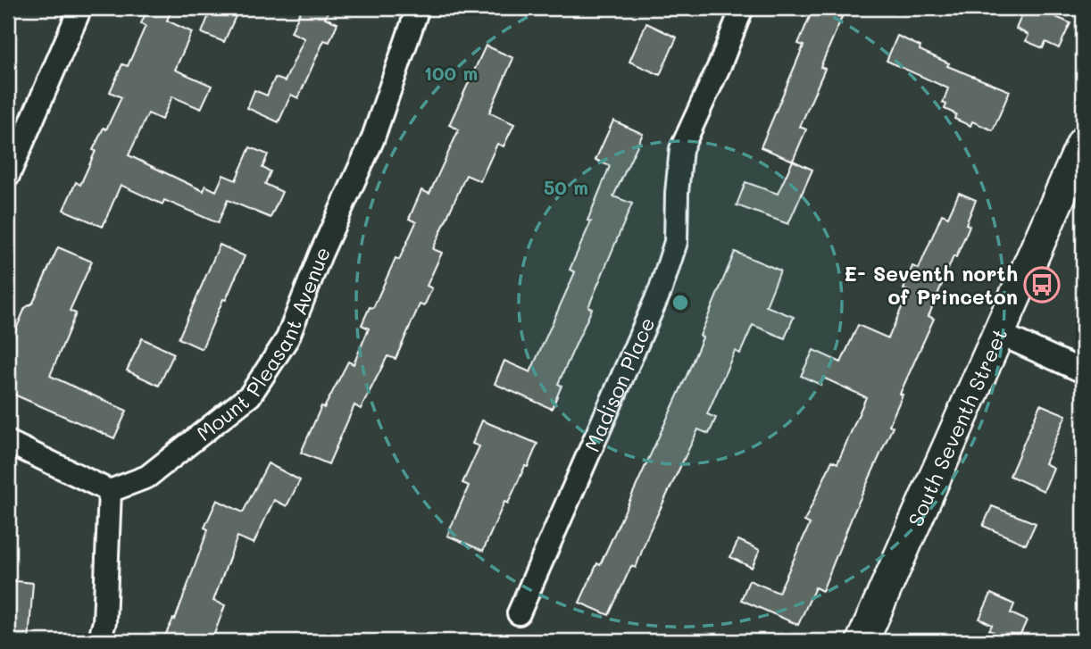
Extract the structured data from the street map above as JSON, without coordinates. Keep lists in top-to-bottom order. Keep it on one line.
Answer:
{"streets":{"street":["Mount Pleasant Avenue","Madison Place","South Seventh Street"]},"places":{"bus stop":["E- Seventh north of Princeton"]},"rings":["100 m","50 m"]}
